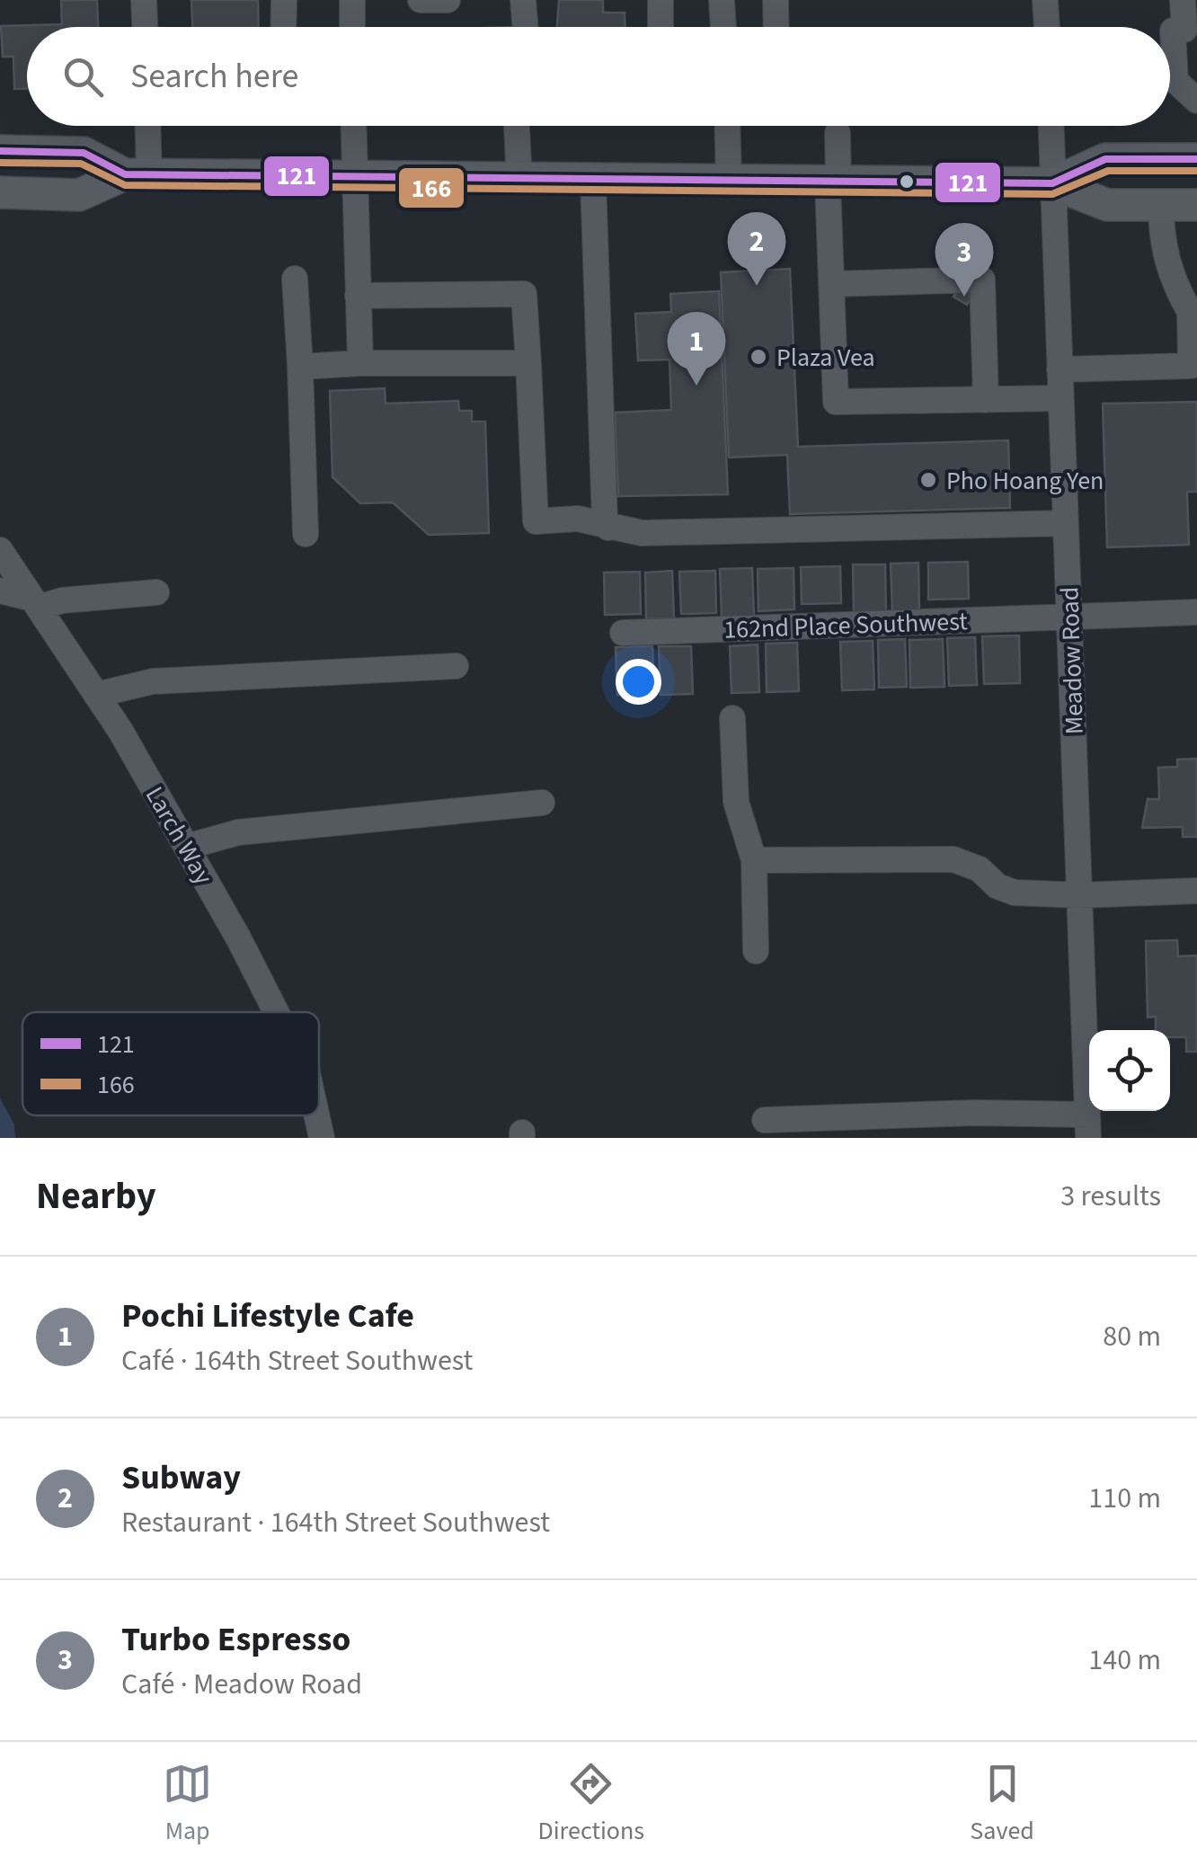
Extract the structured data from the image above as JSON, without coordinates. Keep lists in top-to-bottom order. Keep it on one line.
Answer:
{"streets":{"street":["162nd Place Southwest","Meadow Road","Larch Way"]},"crossings":[["162nd Place Southwest","Meadow Road"]],"places":["Plaza Vea","Pho Hoang Yen"],"lines":["transit line 121","transit line 166"],"legend":["121","166"],"page":{"search":"Search here","pins":["2","3","1"],"heading":["Nearby","3 results"],"list":[{"mark":"1","name":"Pochi Lifestyle Cafe","note":"Café · 164th Street Southwest","value":"80 m"},{"mark":"2","name":"Subway","note":"Restaurant · 164th Street Southwest","value":"110 m"},{"mark":"3","name":"Turbo Espresso","note":"Café · Meadow Road","value":"140 m"}],"nav":["Map","Directions","Saved"]}}
